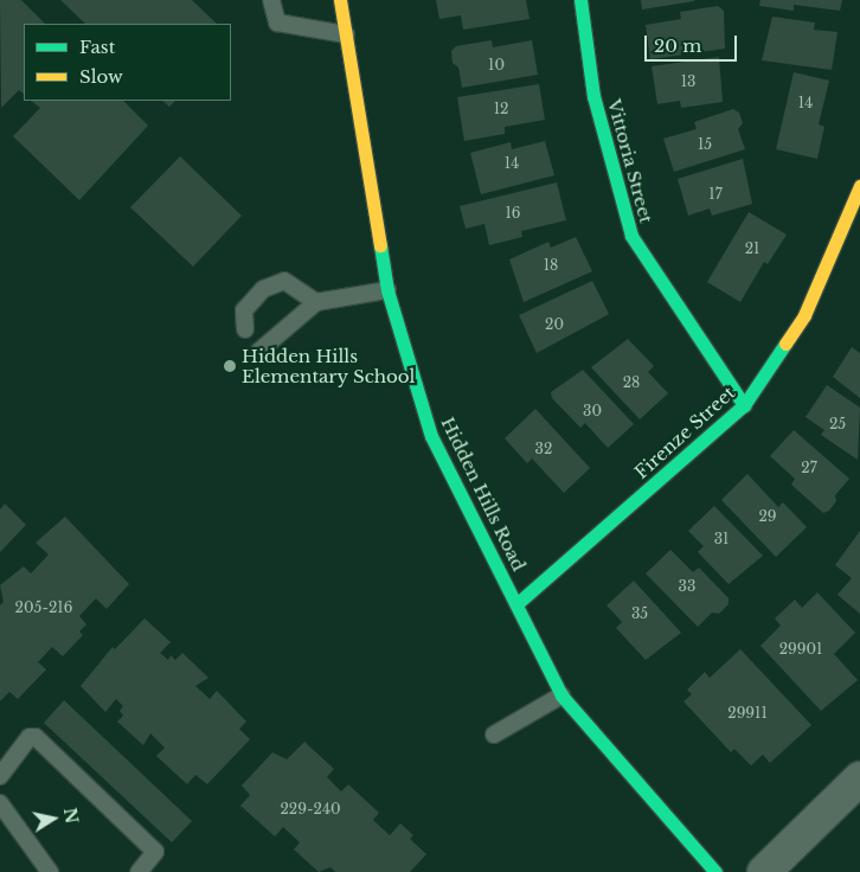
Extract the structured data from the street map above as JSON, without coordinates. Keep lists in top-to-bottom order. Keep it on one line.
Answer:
{"streets":{"street":["Vittoria Street","Firenze Street","Hidden Hills Road"]},"crossings":[["Vittoria Street","Firenze Street"],["Firenze Street","Hidden Hills Road"]],"places":["Hidden Hills Elementary School"],"house_numbers":["10","13","14","12","15","14","17","16","21","18","20","28","30","25","32","27","29","31","33","205-216","35","29901","29911","229-240"],"legend":["Fast","Slow"],"scale_bar":"20 m","north":"right"}
